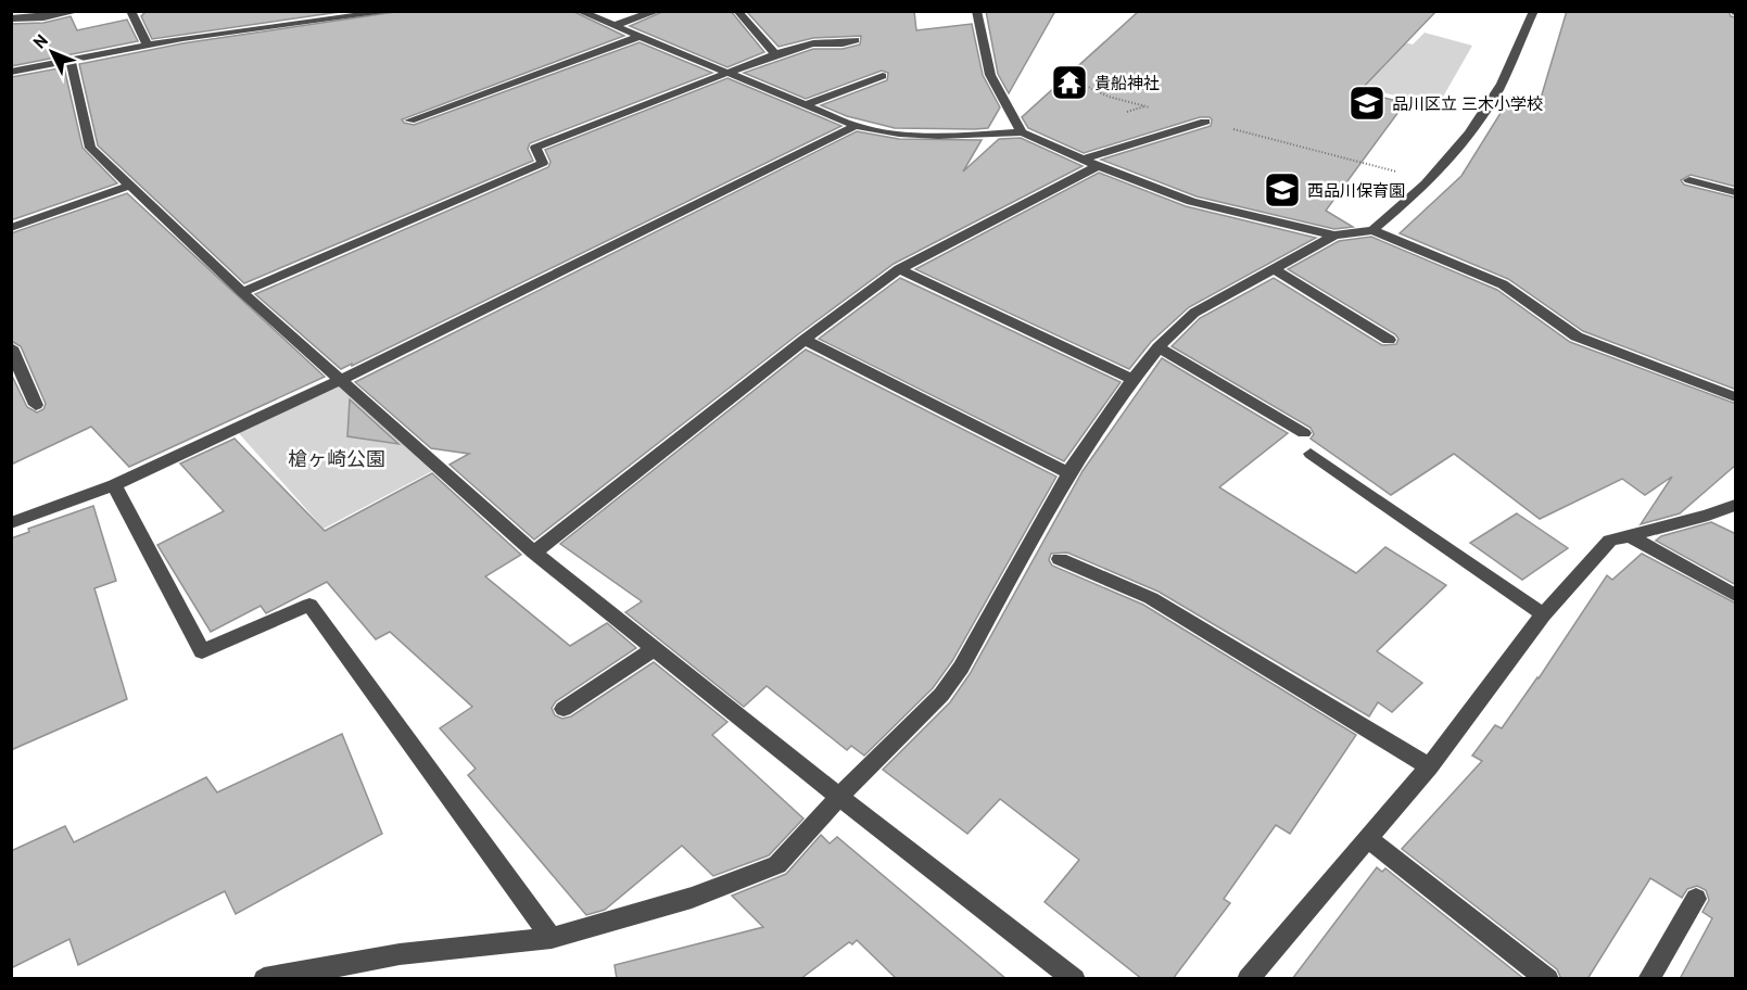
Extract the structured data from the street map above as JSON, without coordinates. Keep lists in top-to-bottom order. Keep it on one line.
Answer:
{"parks":["槍ヶ崎公園"],"places":{"temple":["貴船神社"],"school or university":["品川区立 三木小学校","西品川保育園"]},"north":"top left"}
